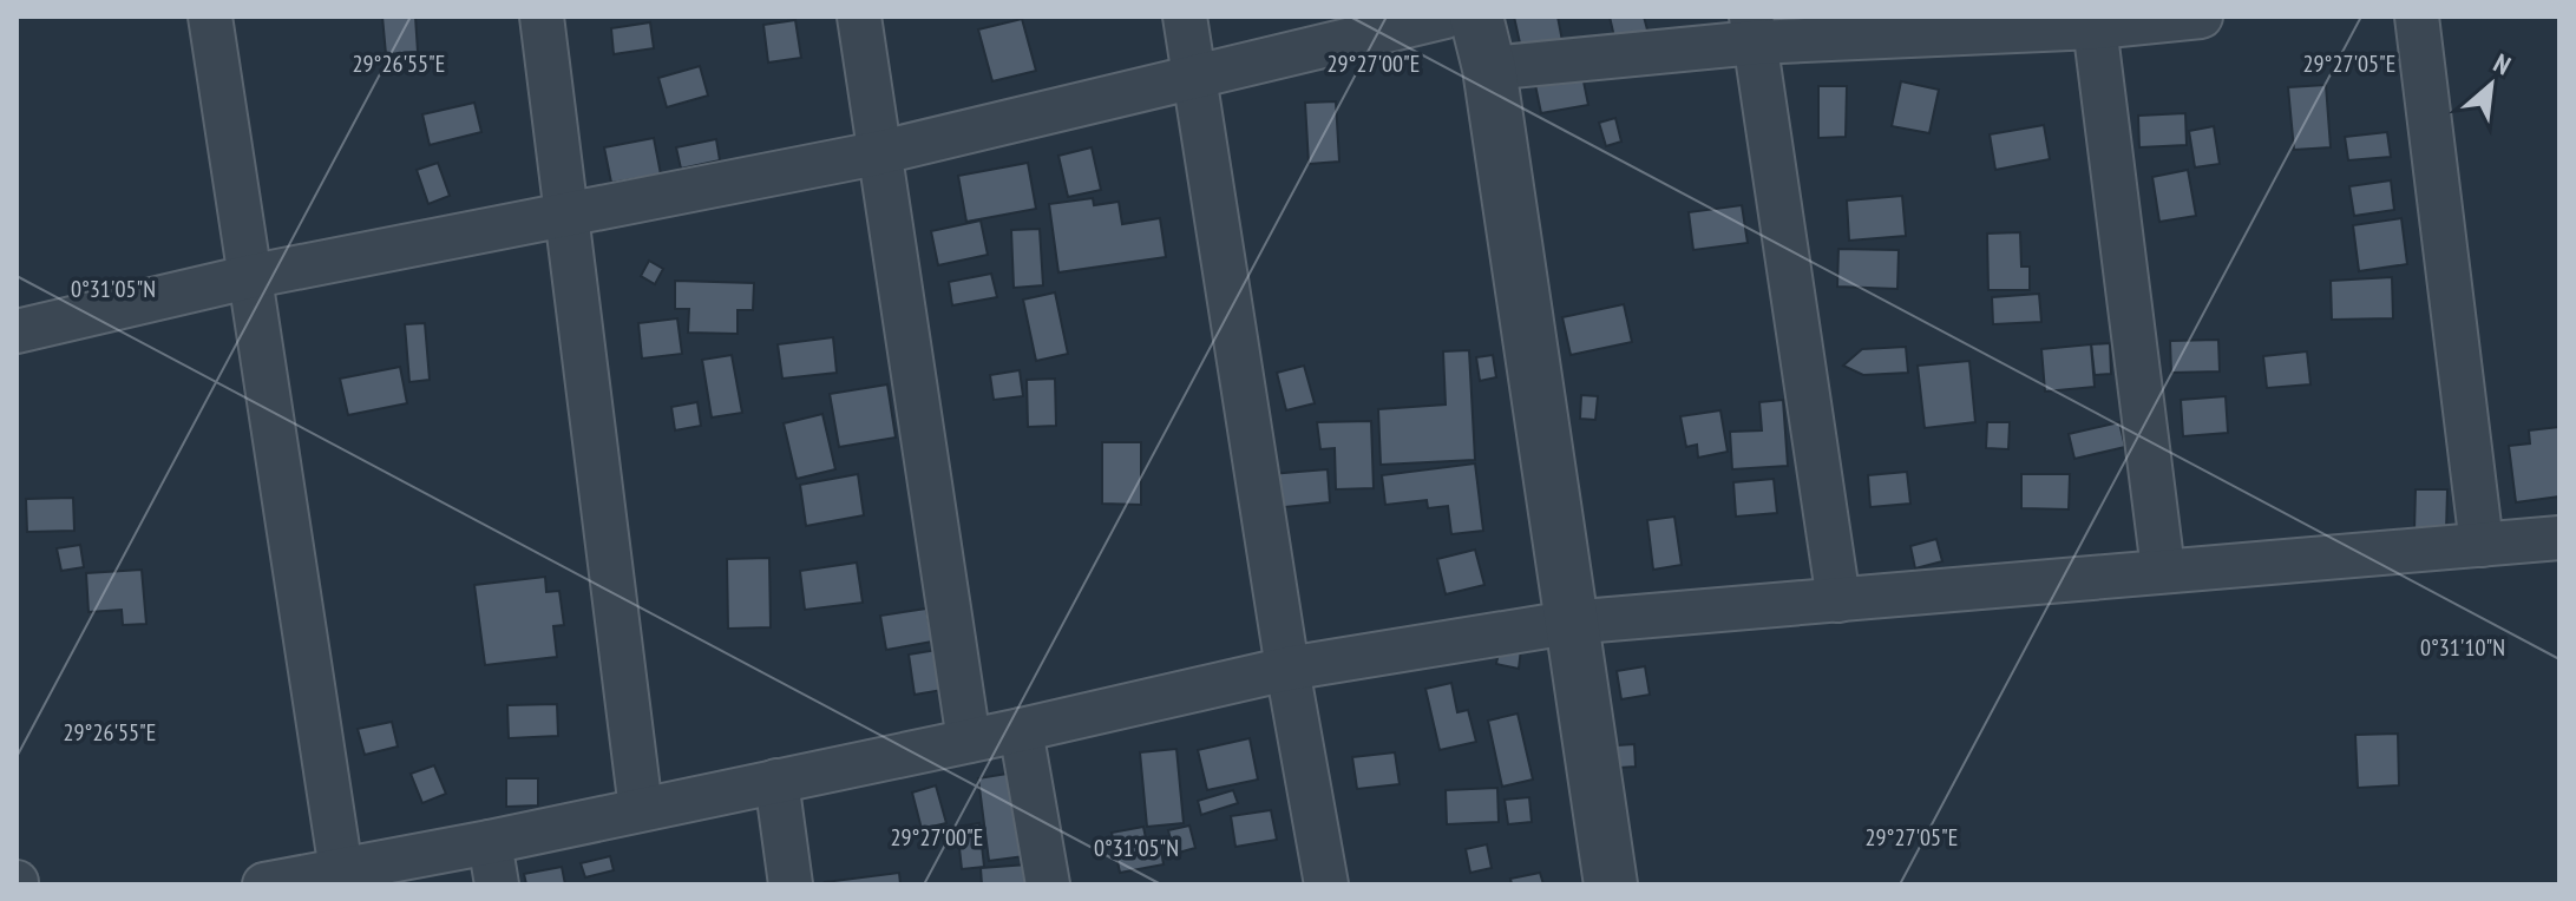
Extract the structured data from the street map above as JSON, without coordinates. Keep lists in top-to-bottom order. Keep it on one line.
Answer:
{"north":"top right","coordinates":["29°26'55\"E","29°27'00\"E","29°27'05\"E","0°31'05\"N","0°31'10\"N"]}
